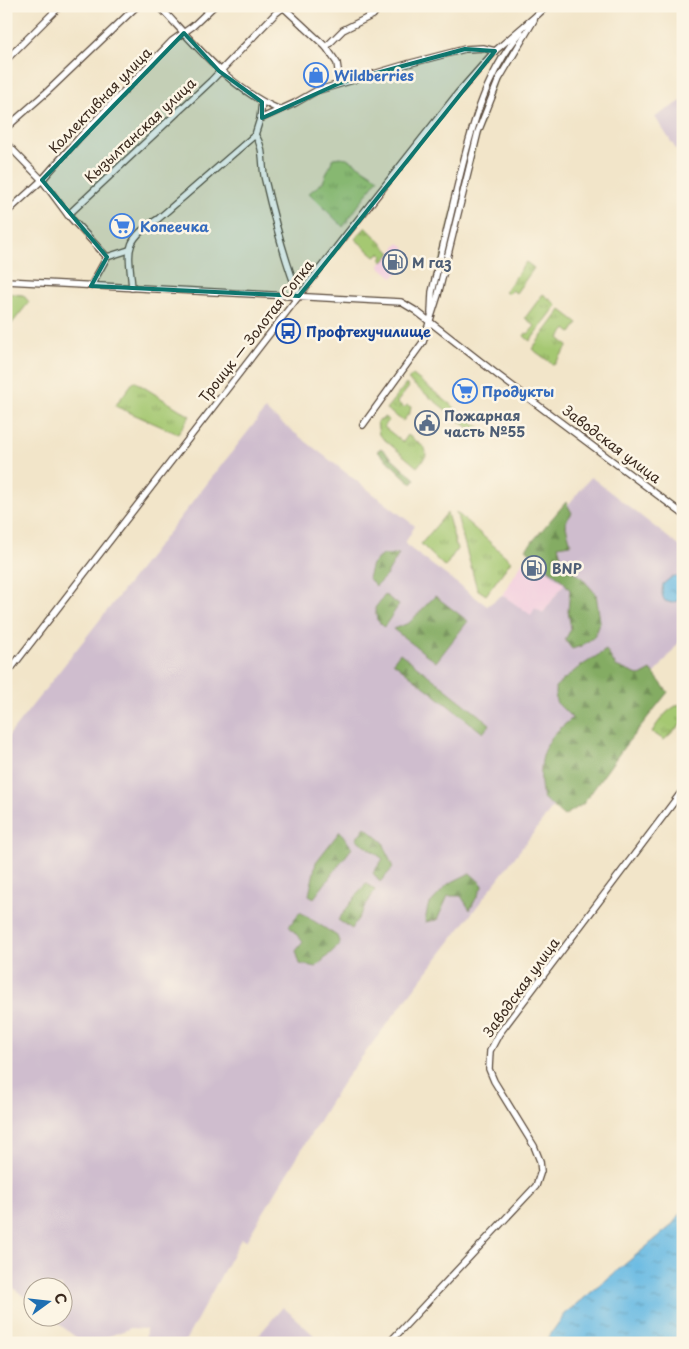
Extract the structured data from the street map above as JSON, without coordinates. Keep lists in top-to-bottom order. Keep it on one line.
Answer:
{"streets":{"street":["Коллективная улица","Кызылтанская улица","Троицк — Золотая Сопка","Заводская улица"]},"crossings":[["Троицк — Золотая Сопка","Заводская улица"]],"places":{"shop":["Wildberries"],"supermarket":["Копеечка","Продукты"],"fuel station":["М газ","BNP"],"bus stop":["Профтехучилище"],"public building":["Пожарная часть №55"]},"north":"right"}
